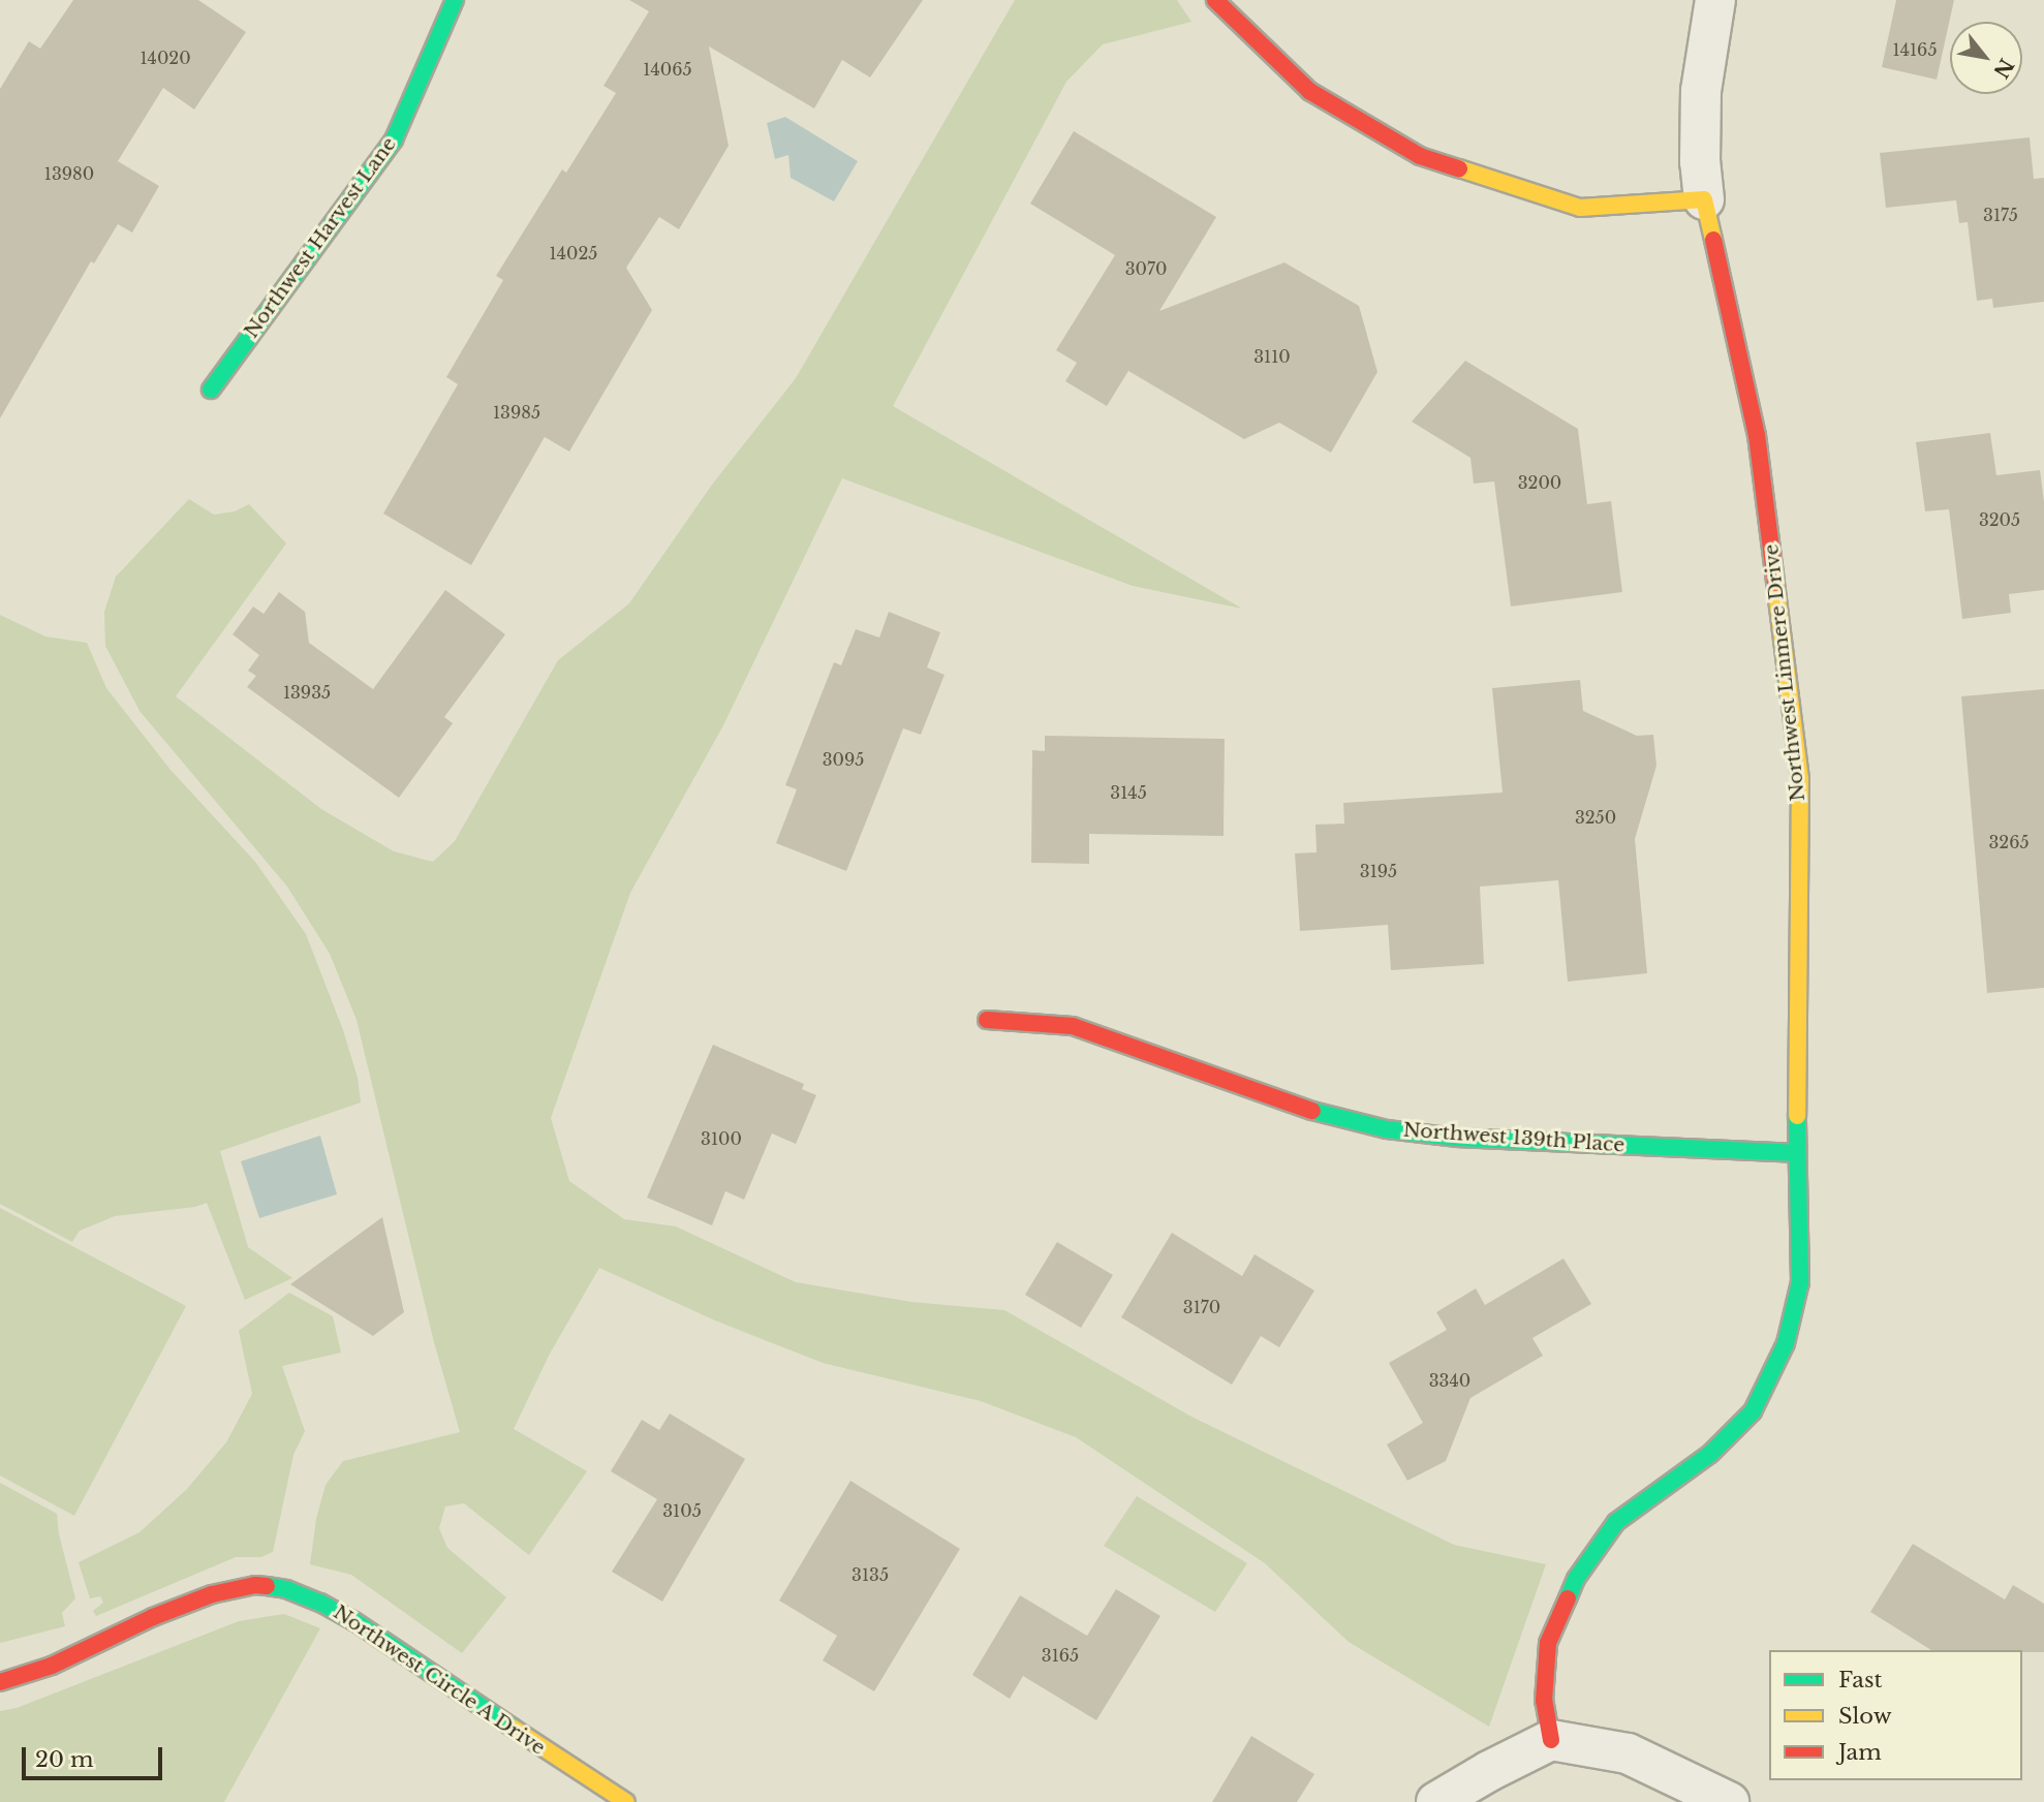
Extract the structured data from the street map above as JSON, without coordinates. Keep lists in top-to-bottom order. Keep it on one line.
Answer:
{"streets":{"street":["Northwest Harvest Lane","Northwest Linmere Drive","Northwest 139th Place","Northwest Circle A Drive"]},"crossings":[["Northwest Linmere Drive","Northwest 139th Place"]],"house_numbers":["14165","14020","14065","13980","3175","14025","3070","3110","13985","3200","3205","13935","3095","3145","3250","3265","3195","3100","3170","3340","3105","3135","3165"],"legend":["Fast","Slow","Jam"],"scale_bar":"20 m","north":"bottom right"}
